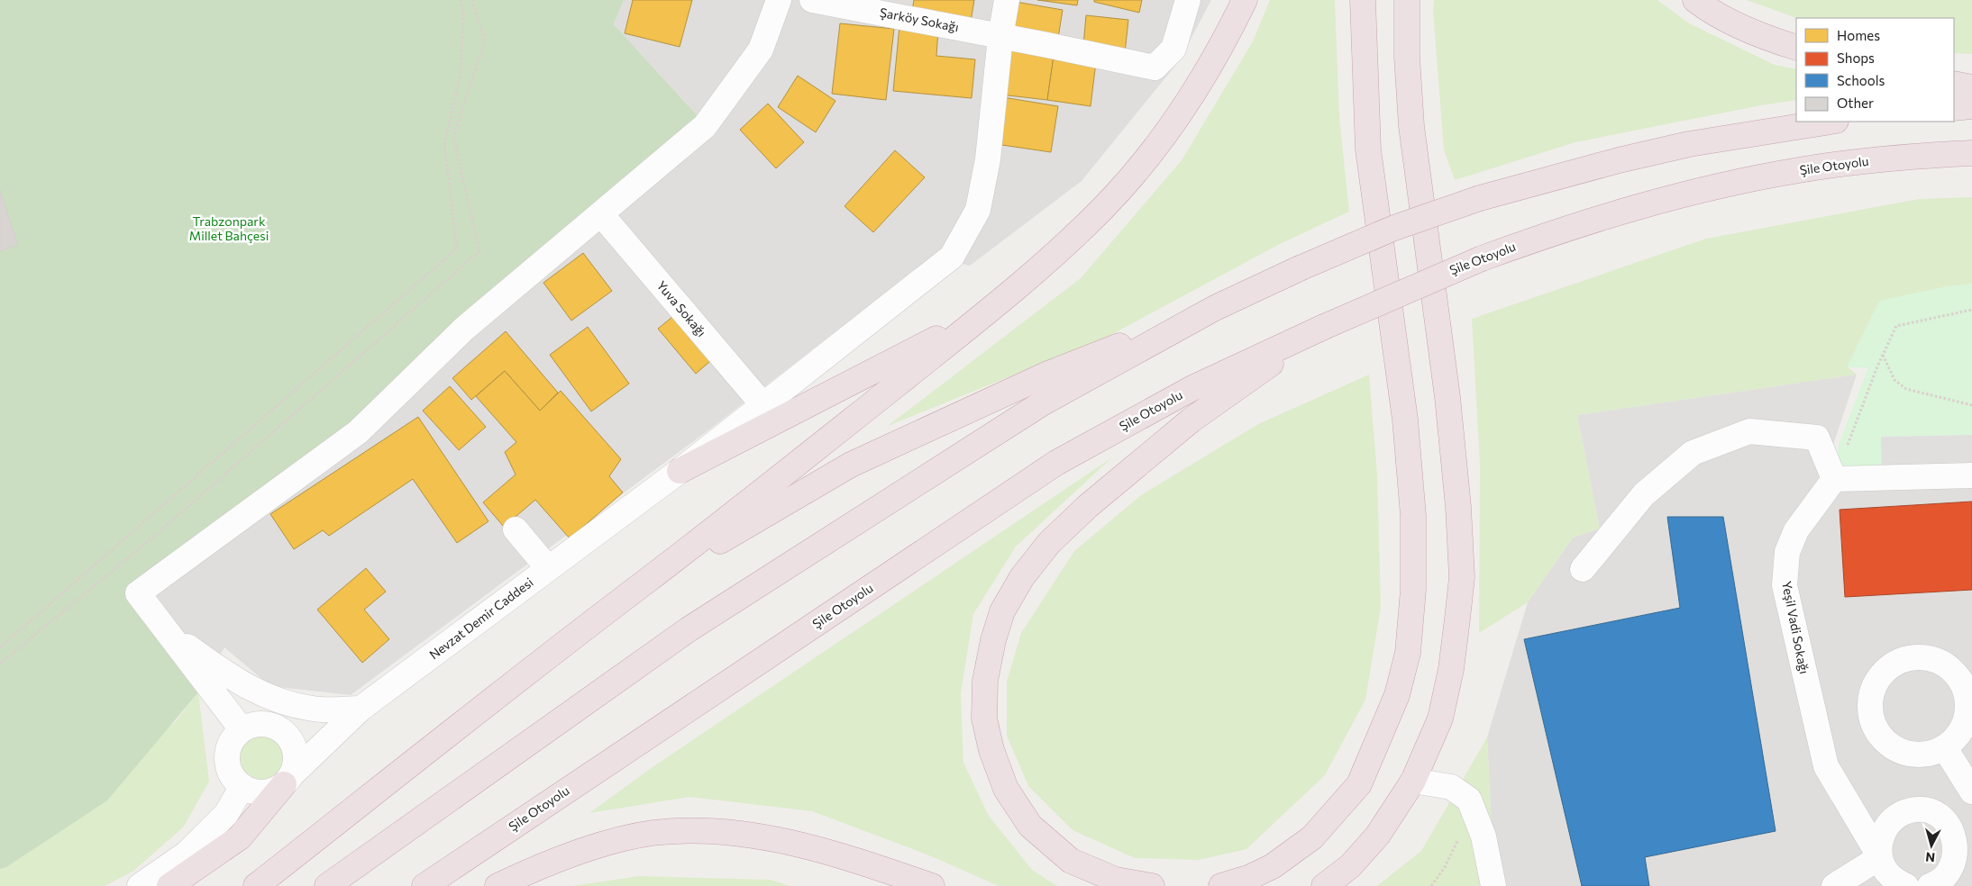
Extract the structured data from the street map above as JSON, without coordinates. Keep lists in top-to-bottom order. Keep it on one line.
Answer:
{"streets":{"highway":["Şile Otoyolu"],"street":["Şarköy Sokağı","Yuva Sokağı","Nevzat Demir Caddesi","Yeşil Vadi Sokağı"]},"crossings":[["Şarköy Sokağı","Nevzat Demir Caddesi"],["Yuva Sokağı","Nevzat Demir Caddesi"]],"parks":["Trabzonpark Millet Bahçesi"],"legend":["Homes","Shops","Schools","Other"],"north":"bottom"}
